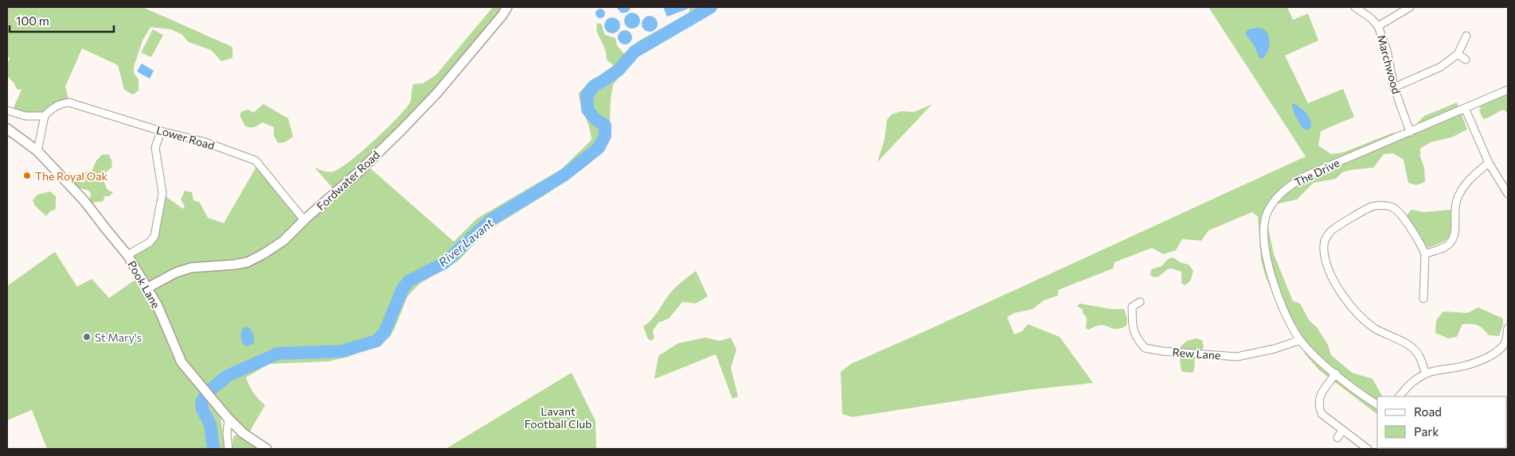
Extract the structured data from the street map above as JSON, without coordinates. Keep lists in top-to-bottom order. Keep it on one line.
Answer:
{"streets":{"street":["Marchwood","Lower Road","The Drive","Fordwater Road","Pook Lane","Rew Lane"]},"crossings":[["Marchwood","The Drive"],["Lower Road","Fordwater Road"],["The Drive","Rew Lane"],["Fordwater Road","Pook Lane"]],"water":["River Lavant"],"parks":["Lavant Football Club"],"places":["The Royal Oak","St Mary's"],"legend":["Road","Park"],"scale_bar":"100 m"}
